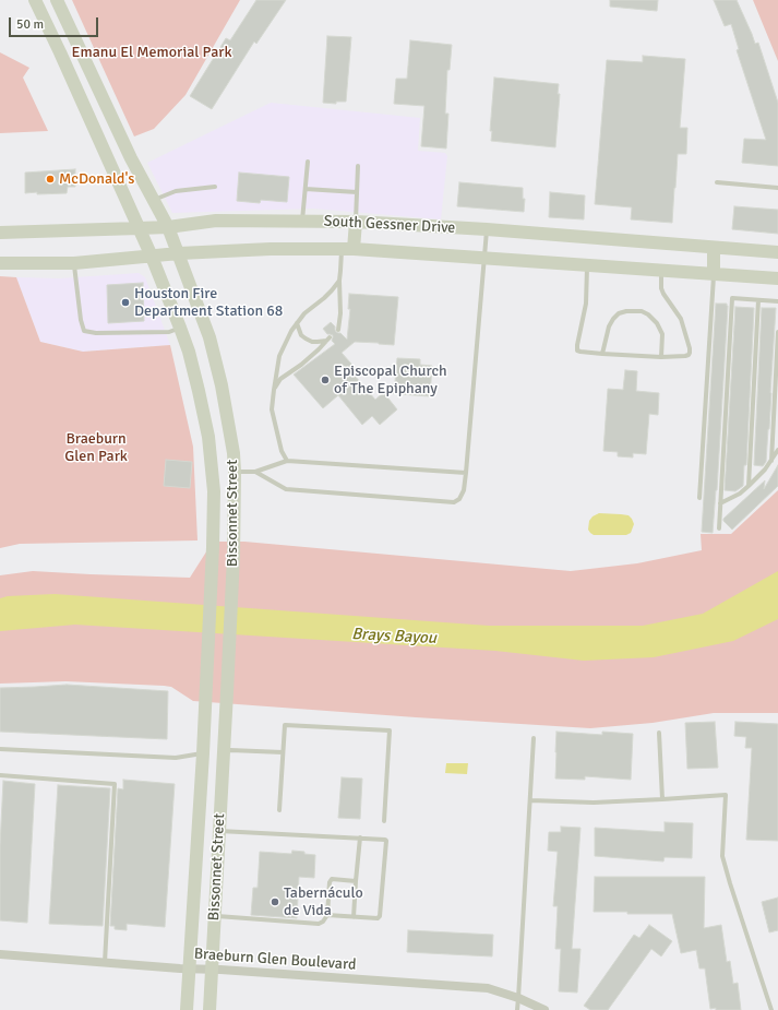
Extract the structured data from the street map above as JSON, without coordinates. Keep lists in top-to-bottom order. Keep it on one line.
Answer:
{"streets":{"main road":["South Gessner Drive","Bissonnet Street"],"street":["Braeburn Glen Boulevard"]},"crossings":[["South Gessner Drive","Bissonnet Street"],["Bissonnet Street","Braeburn Glen Boulevard"]],"water":["Brays Bayou"],"parks":["Emanu El Memorial Park","Braeburn Glen Park"],"places":["McDonald's","Houston Fire Department Station 68","Episcopal Church of The Epiphany","Tabernáculo de Vida"],"scale_bar":"50 m"}
